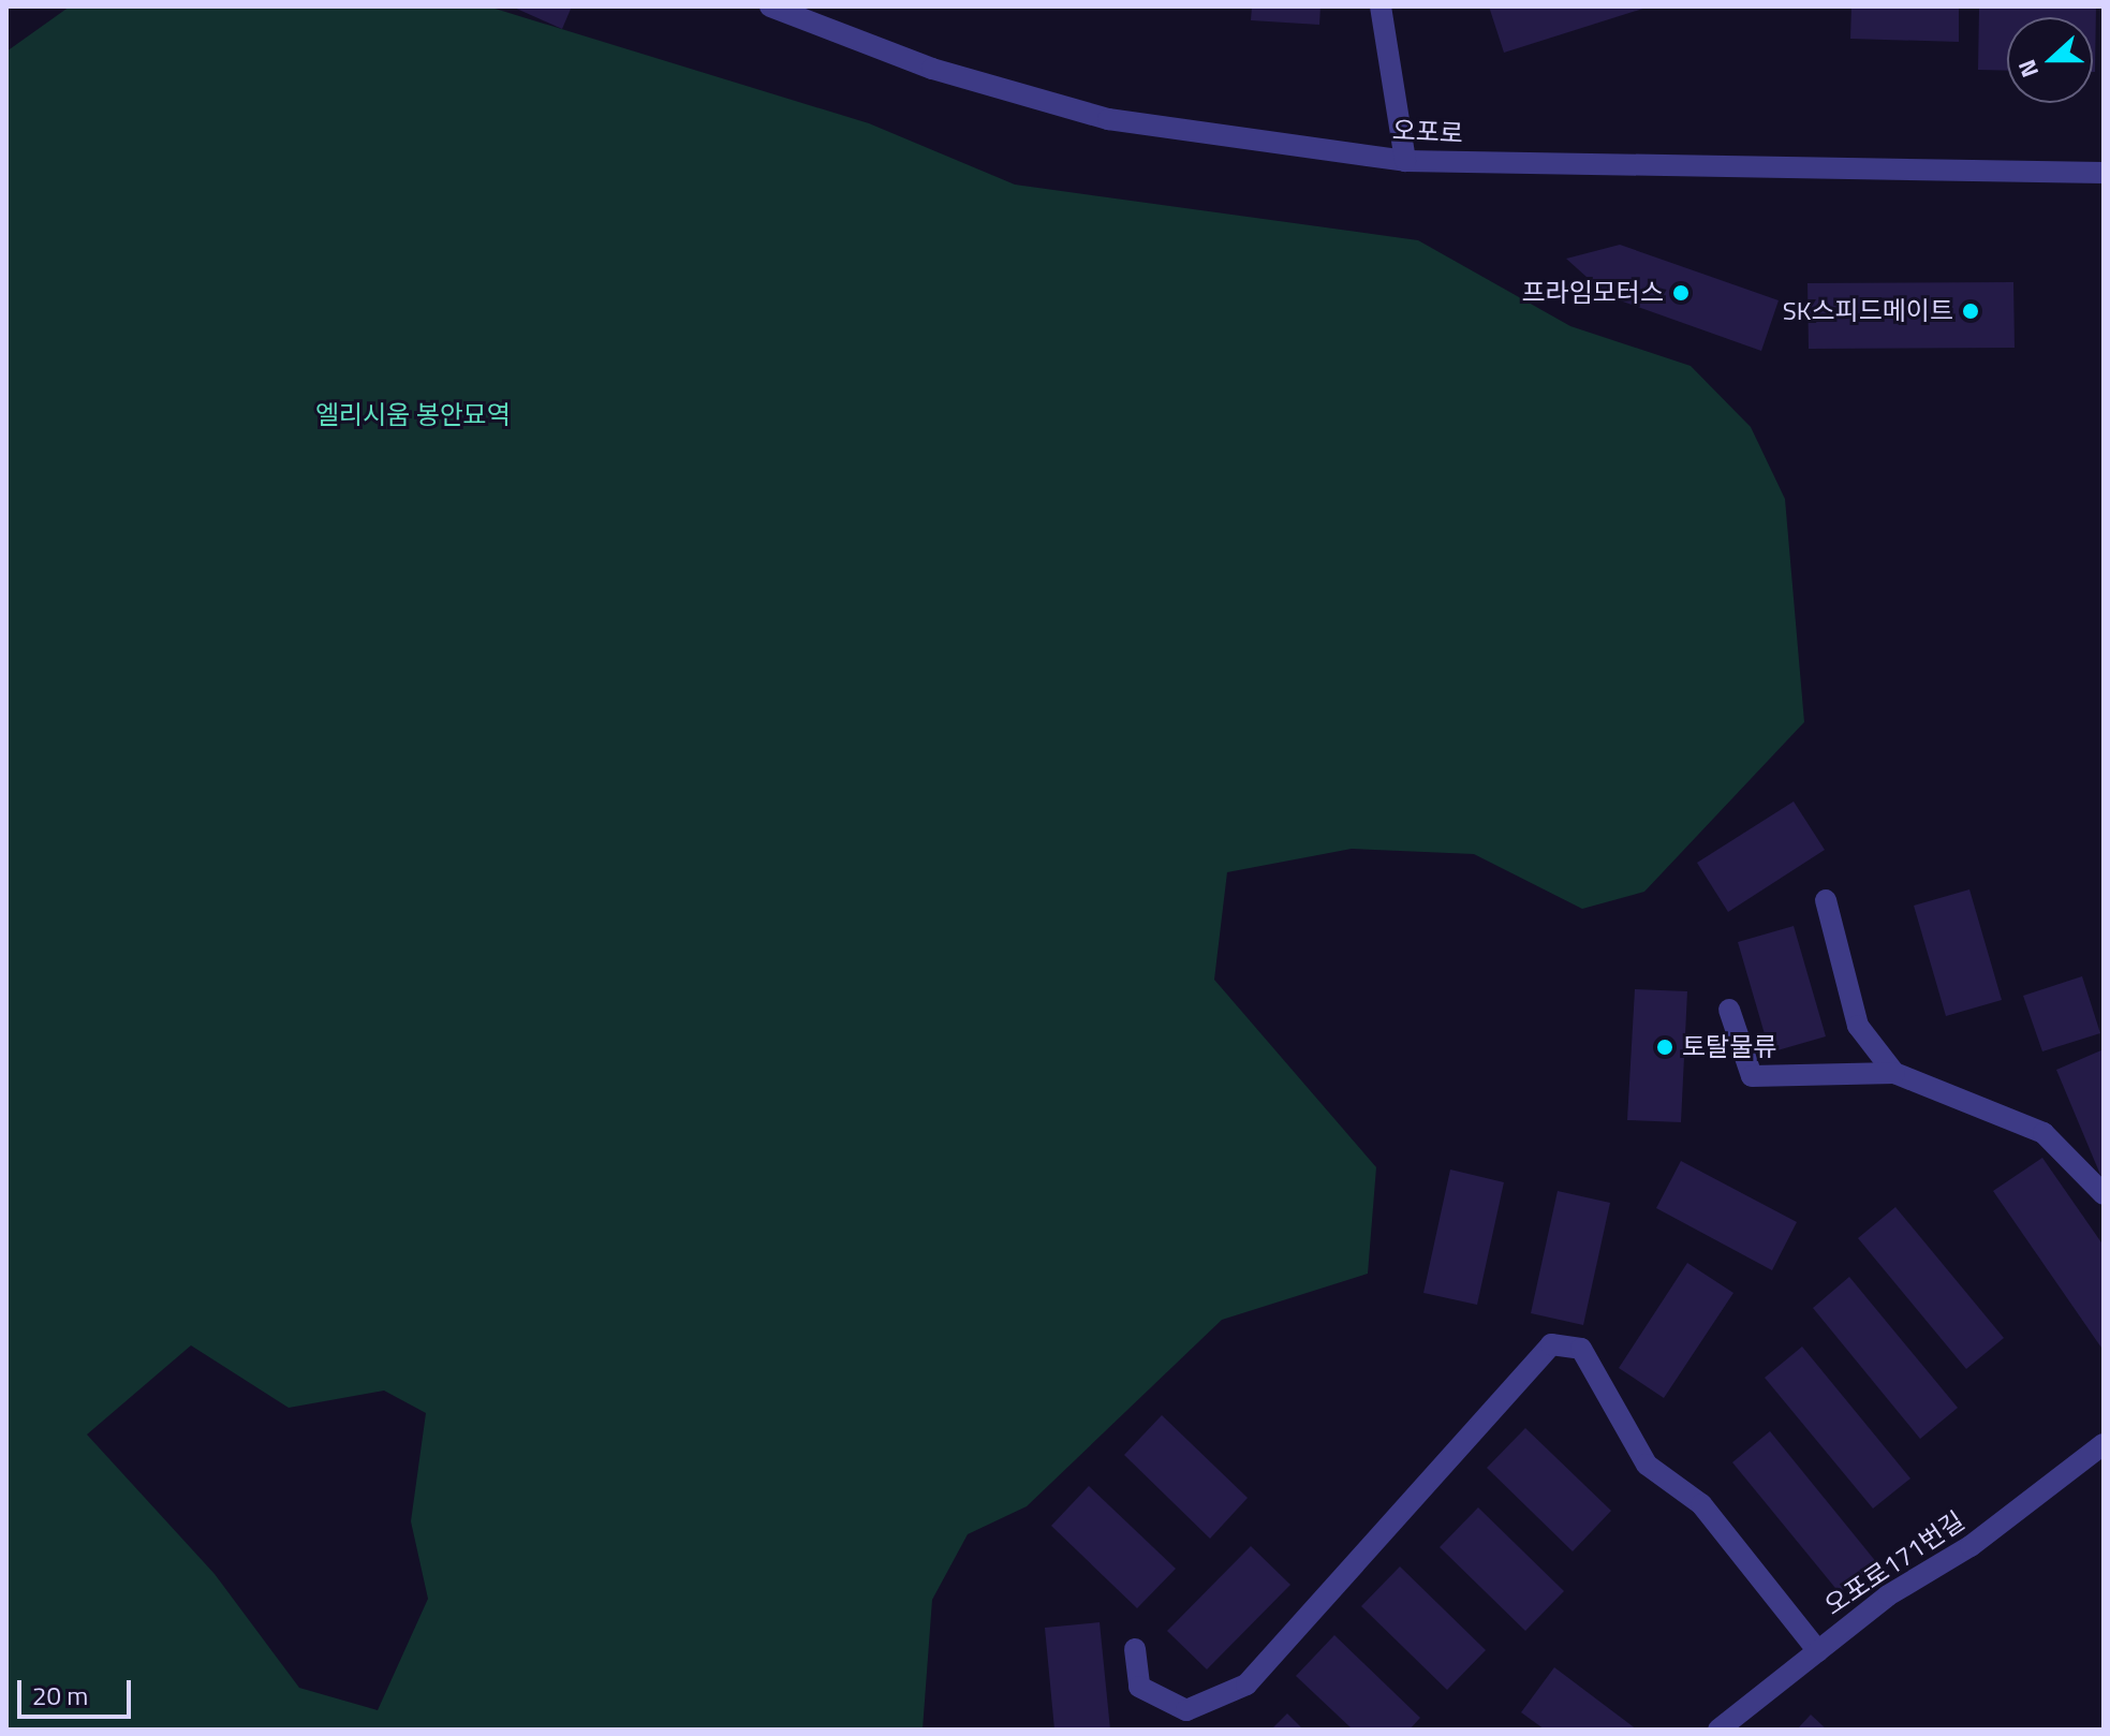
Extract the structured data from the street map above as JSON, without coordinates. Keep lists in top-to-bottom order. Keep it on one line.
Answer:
{"streets":{"street":["오포로","오포로171번길"]},"parks":["엘리시움 봉안묘역"],"places":["프라임모터스","SK스피드메이트","토탈물류"],"scale_bar":"20 m","north":"left"}
